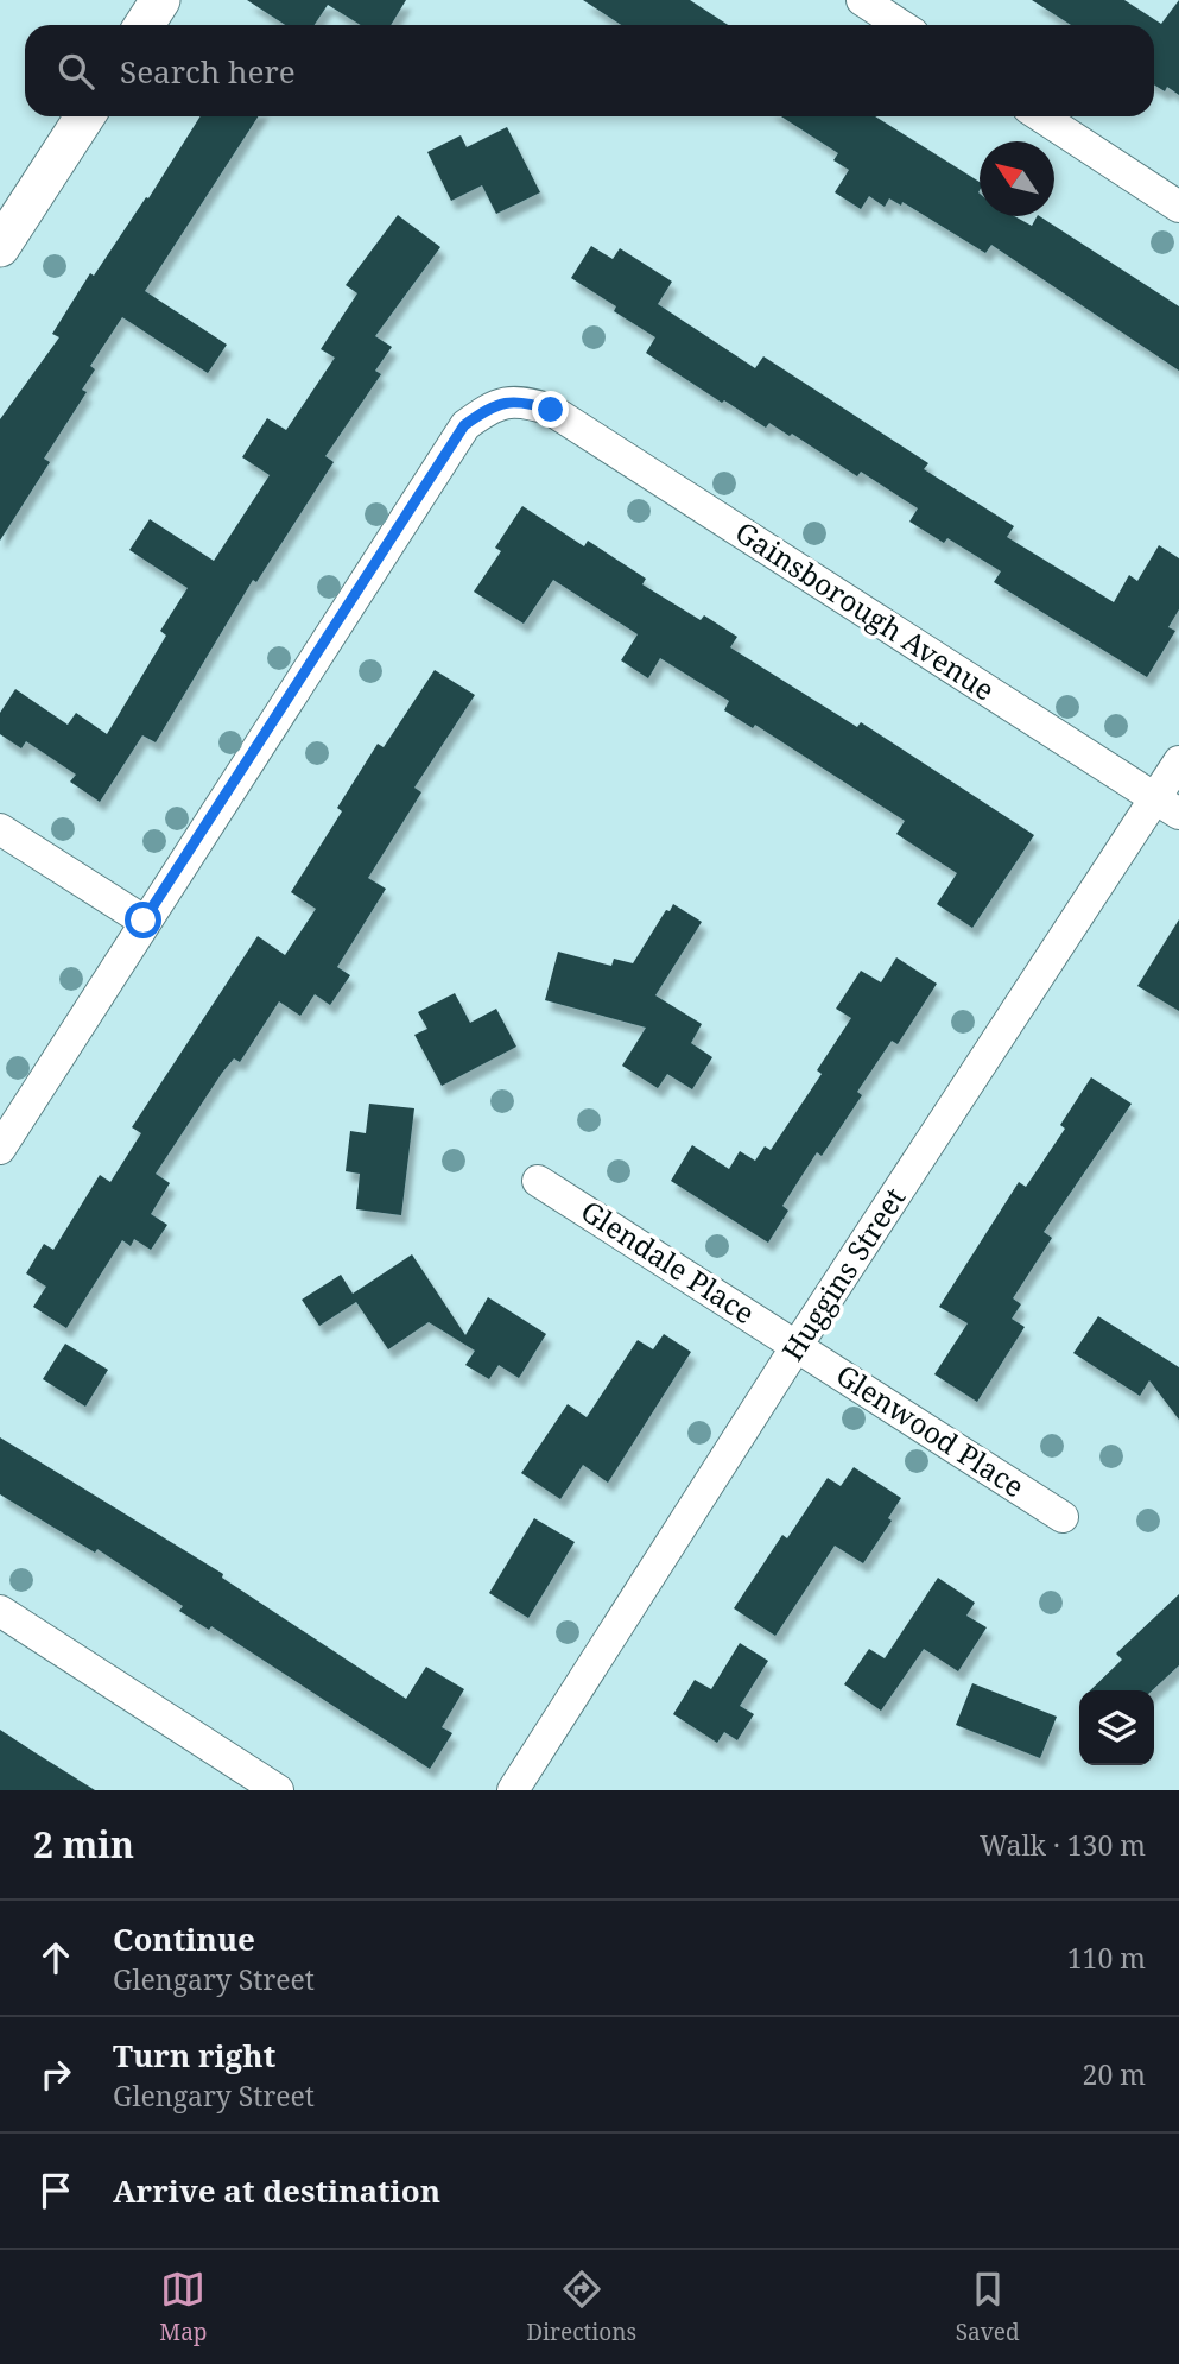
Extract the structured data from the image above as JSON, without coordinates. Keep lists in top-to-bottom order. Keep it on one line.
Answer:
{"streets":{"street":["Gainsborough Avenue","Glendale Place","Huggins Street","Glenwood Place"]},"crossings":[["Gainsborough Avenue","Huggins Street"],["Glendale Place","Huggins Street"],["Glendale Place","Glenwood Place"],["Huggins Street","Glenwood Place"]],"north":"top left","page":{"search":"Search here","heading":["2 min","Walk · 130 m"],"list":[["Continue","Glengary Street","110 m"],["Turn right","Glengary Street","20 m"],"Arrive at destination"],"nav":["Map","Directions","Saved"]}}
